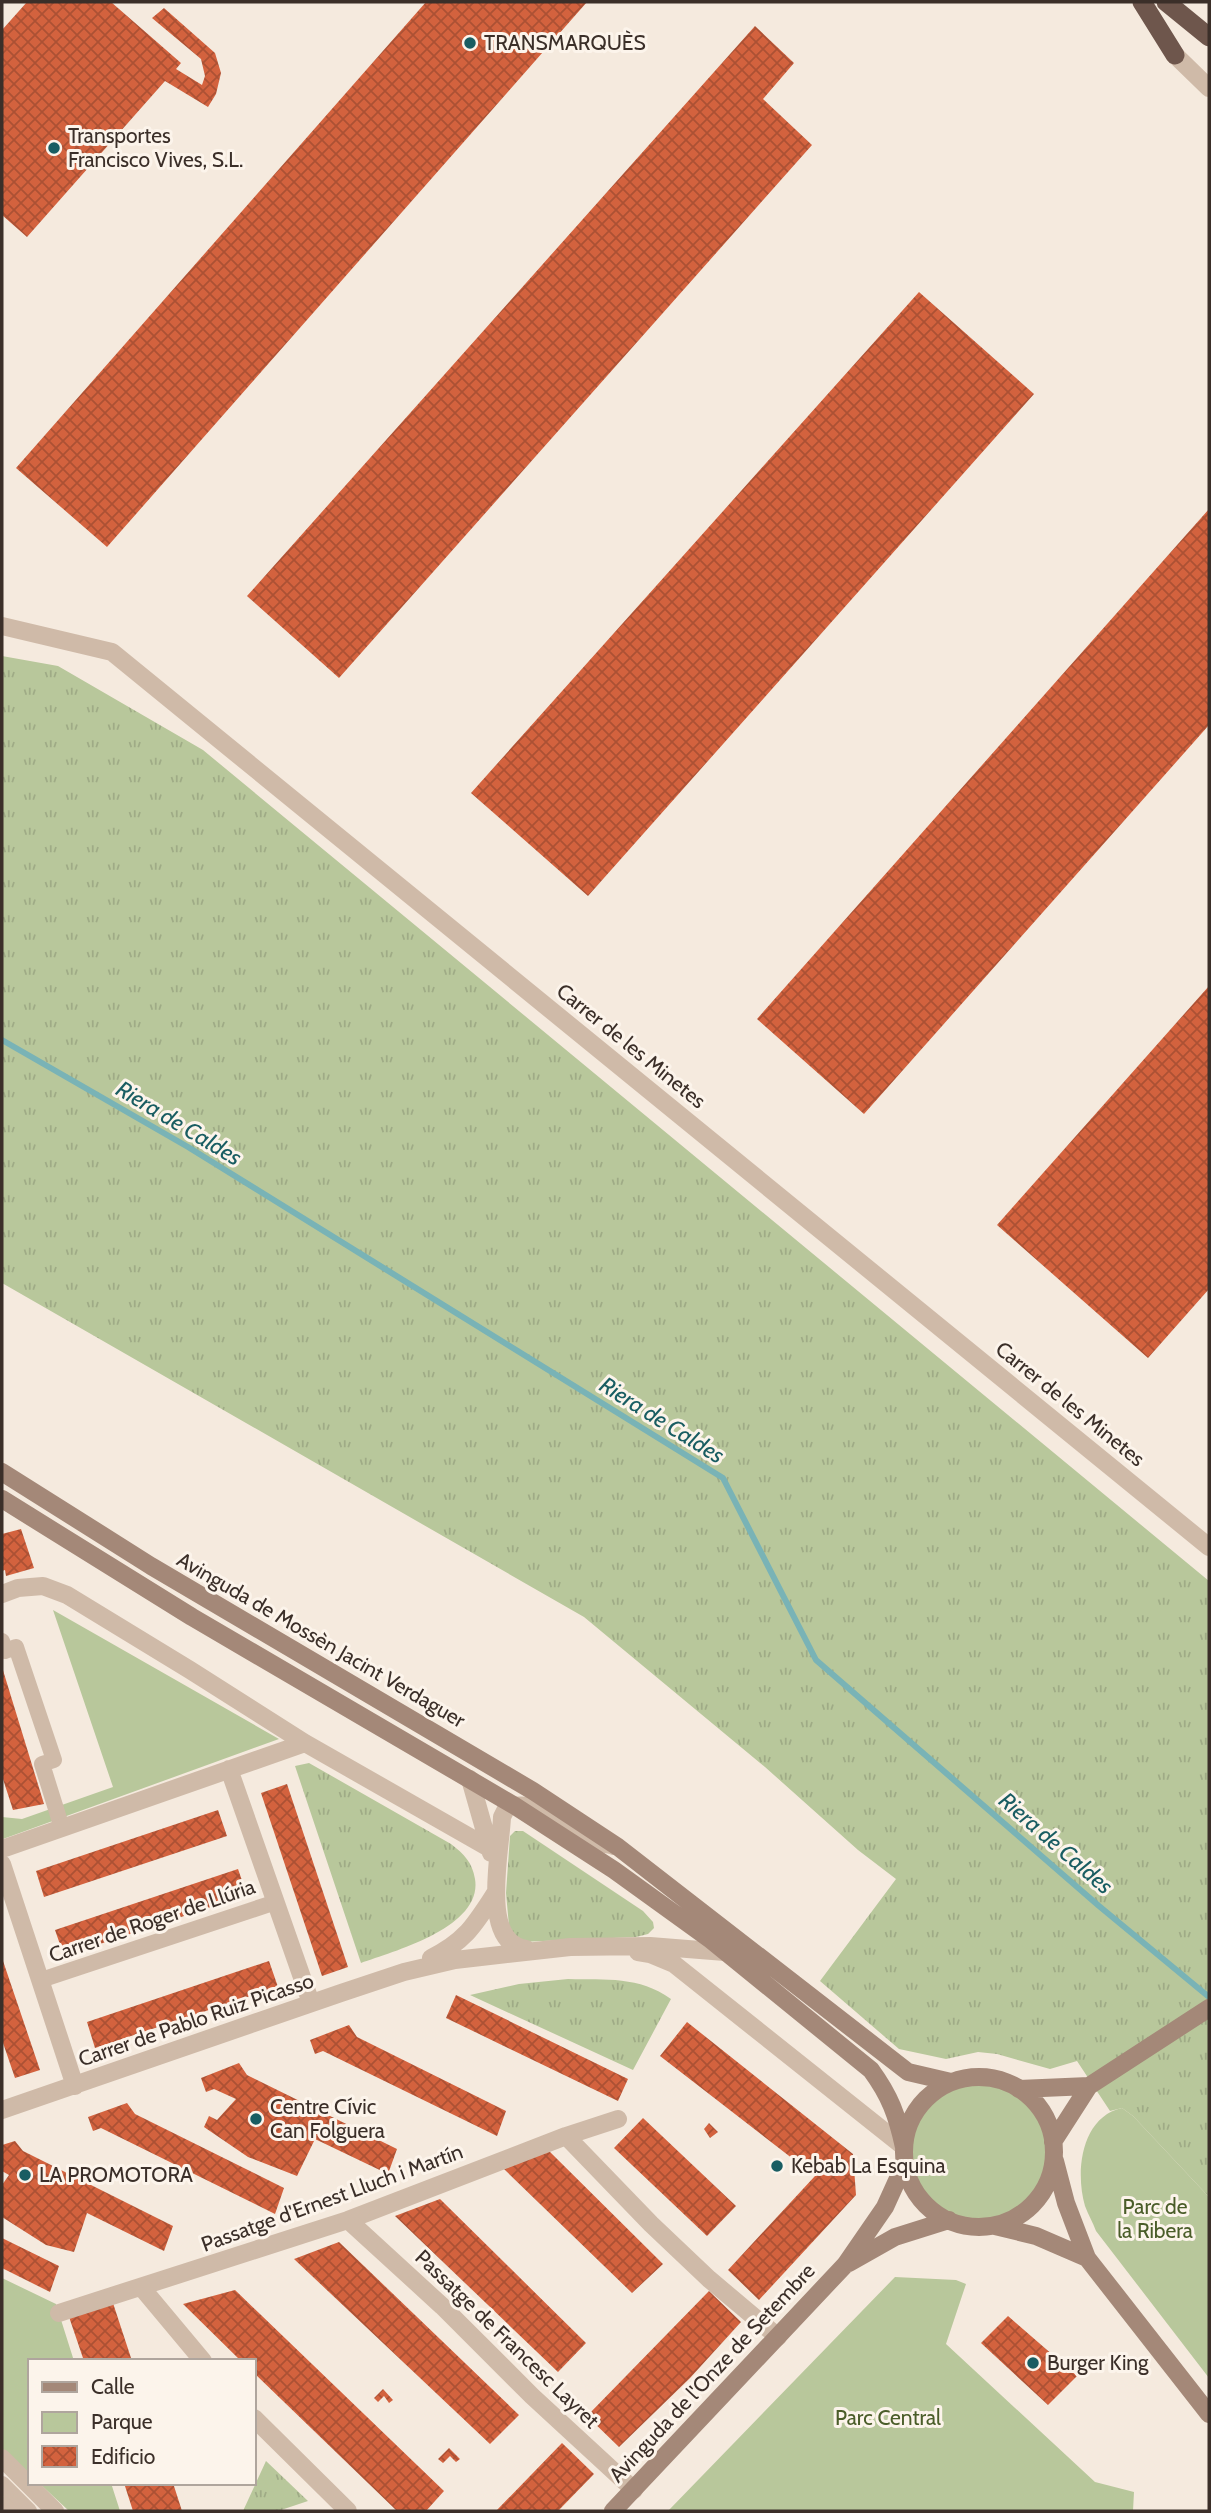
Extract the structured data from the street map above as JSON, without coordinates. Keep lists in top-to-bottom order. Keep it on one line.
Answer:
{"streets":{"main road":["Avinguda de Mossèn Jacint Verdaguer","Avinguda de l'Onze de Setembre"],"street":["Carrer de les Minetes","Carrer de Roger de Llúria","Carrer de Pablo Ruiz Picasso","Passatge d'Ernest Lluch i Martín","Passatge de Francesc Layret"]},"crossings":[["Avinguda de Mossèn Jacint Verdaguer","Carrer de Pablo Ruiz Picasso"],["Avinguda de Mossèn Jacint Verdaguer","Avinguda de l'Onze de Setembre"],["Passatge d'Ernest Lluch i Martín","Passatge de Francesc Layret"],["Passatge de Francesc Layret","Avinguda de l'Onze de Setembre"]],"water":["Riera de Caldes"],"parks":["Parc de la Ribera","Parc Central"],"places":["TRANSMARQUÈS","Transportes Francisco Vives, S.L.","Centre Cívic Can Folguera","Kebab La Esquina","LA PROMOTORA","Burger King"],"legend":["Calle","Parque","Edificio"]}
